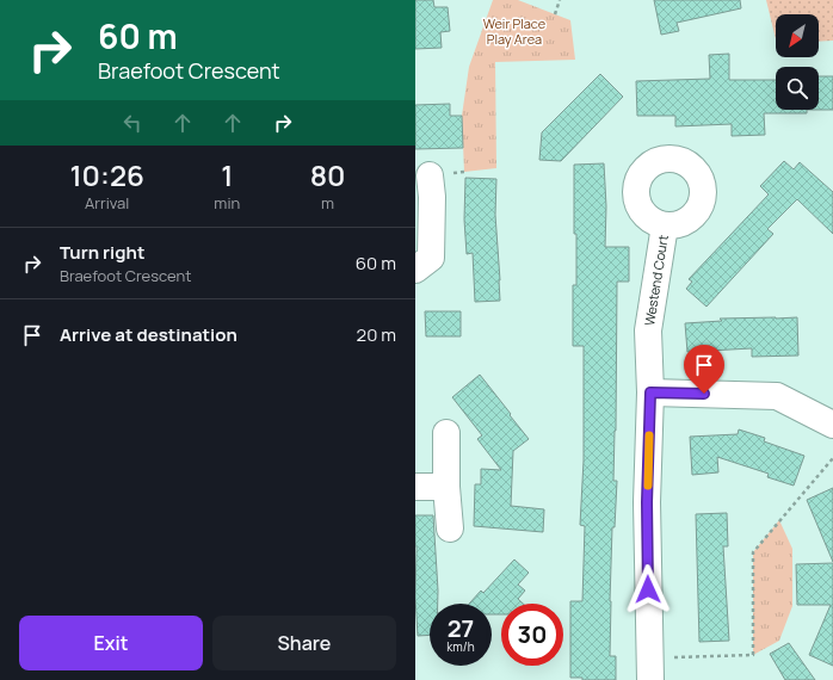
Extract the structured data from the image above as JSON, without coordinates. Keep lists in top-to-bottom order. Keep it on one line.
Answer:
{"streets":{"street":["Westend Court"]},"parks":["Weir Place Play Area"],"north":"bottom left","page":{"turn":["60 m","Braefoot Crescent"],"eta":["10:26","Arrival","1","min","80","m"],"list":[{"name":"Turn right","note":"Braefoot Crescent","value":"60 m"},{"name":"Arrive at destination","value":"20 m"}],"speed":"27 km/h","limit":"30","buttons":["Exit","Share"]}}
